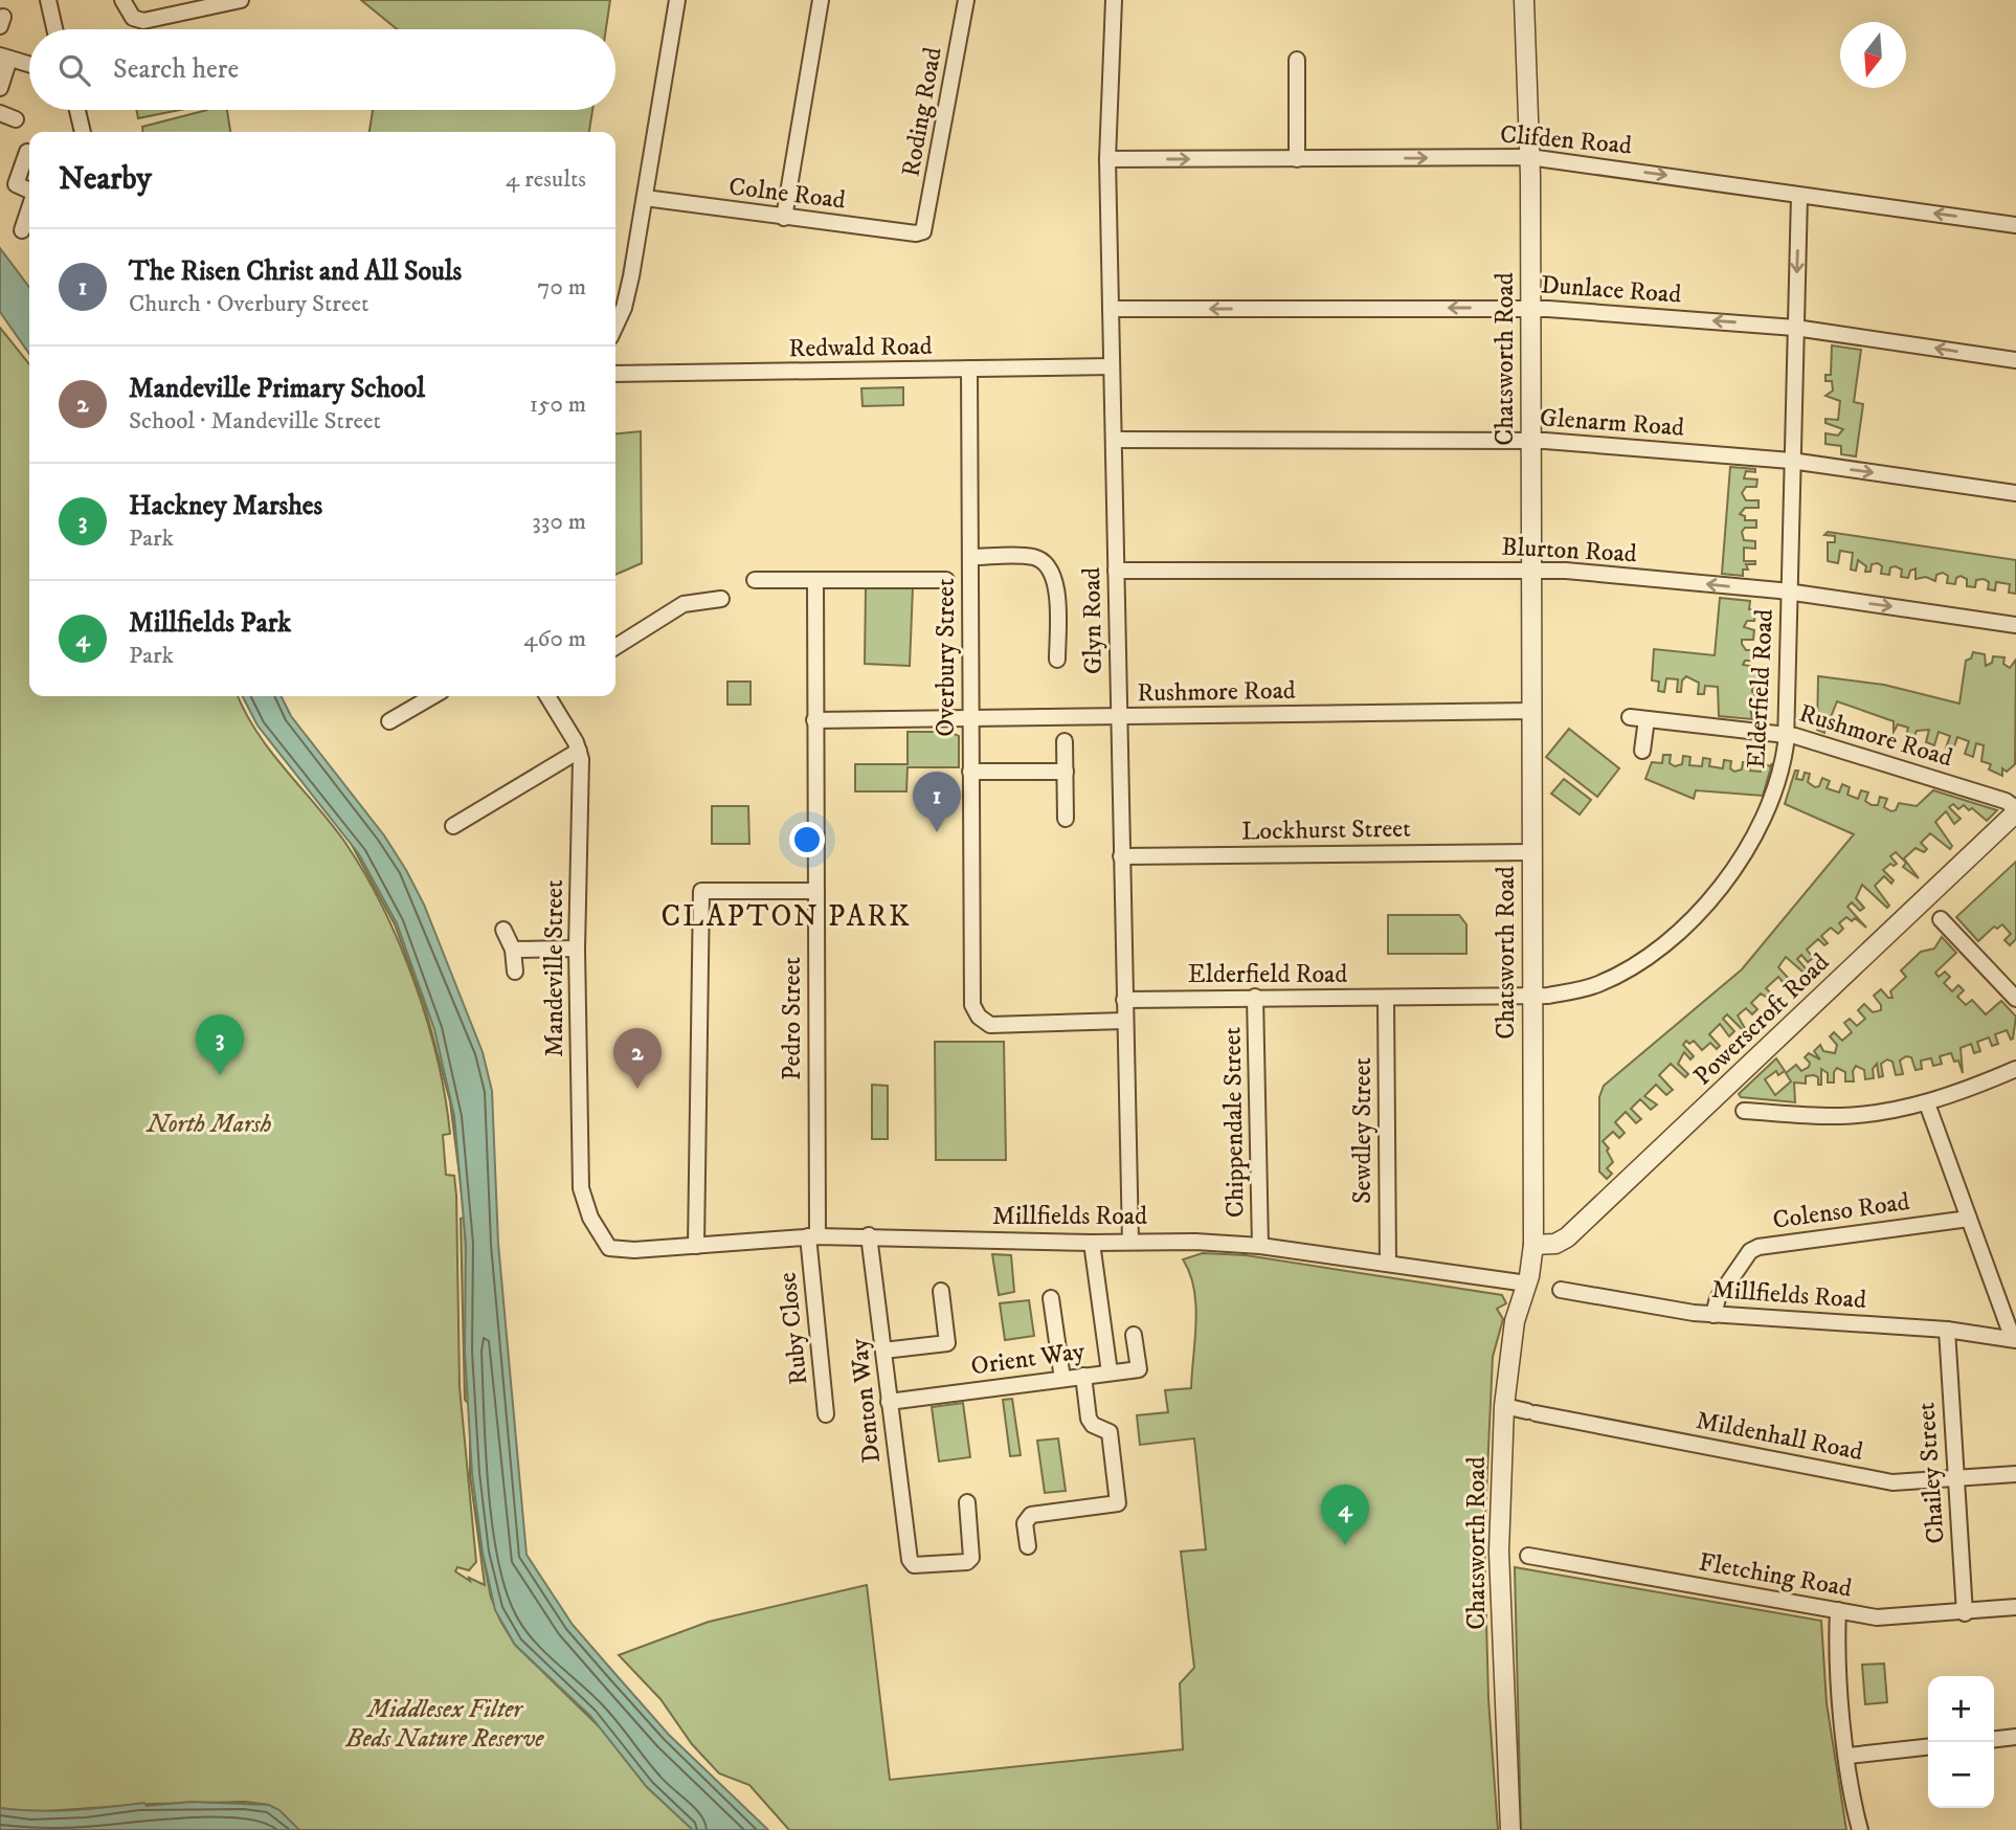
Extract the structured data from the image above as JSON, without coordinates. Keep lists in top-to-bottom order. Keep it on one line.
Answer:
{"streets":{"street":["Roding Road","Clifden Road","Colne Road","Dunlace Road","Redwald Road","Chatsworth Road","Glenarm Road","Blurton Road","Glyn Road","Overbury Street","Elderfield Road","Rushmore Road","Lockhurst Street","Mandeville Street","Pedro Street","Powerscroft Road","Chippendale Street","Sewdley Street","Colenso Road","Millfields Road","Ruby Close","Orient Way","Denton Way","Mildenhall Road","Chailey Street","Fletching Road"]},"crossings":[["Roding Road","Colne Road"],["Clifden Road","Chatsworth Road"],["Clifden Road","Glyn Road"],["Clifden Road","Elderfield Road"],["Dunlace Road","Chatsworth Road"],["Dunlace Road","Glyn Road"],["Dunlace Road","Elderfield Road"],["Redwald Road","Glyn Road"],["Redwald Road","Overbury Street"],["Chatsworth Road","Glenarm Road"],["Chatsworth Road","Blurton Road"],["Chatsworth Road","Elderfield Road"],["Chatsworth Road","Rushmore Road"],["Chatsworth Road","Lockhurst Street"],["Chatsworth Road","Powerscroft Road"],["Chatsworth Road","Millfields Road"],["Chatsworth Road","Mildenhall Road"],["Chatsworth Road","Fletching Road"],["Glenarm Road","Glyn Road"],["Glenarm Road","Elderfield Road"],["Blurton Road","Glyn Road"],["Blurton Road","Elderfield Road"],["Glyn Road","Overbury Street"],["Glyn Road","Elderfield Road"],["Glyn Road","Rushmore Road"],["Glyn Road","Lockhurst Street"],["Glyn Road","Millfields Road"],["Overbury Street","Rushmore Road"],["Elderfield Road","Rushmore Road"],["Elderfield Road","Chippendale Street"],["Elderfield Road","Sewdley Street"],["Rushmore Road","Pedro Street"],["Rushmore Road","Powerscroft Road"],["Mandeville Street","Millfields Road"],["Pedro Street","Millfields Road"],["Pedro Street","Ruby Close"],["Chippendale Street","Millfields Road"],["Sewdley Street","Millfields Road"],["Colenso Road","Millfields Road"],["Millfields Road","Ruby Close"],["Millfields Road","Denton Way"],["Millfields Road","Chailey Street"],["Orient Way","Denton Way"],["Mildenhall Road","Chailey Street"],["Chailey Street","Fletching Road"]],"one_way":["Dunlace Road"],"districts":["CLAPTON PARK"],"parks":["North Marsh","Middlesex Filter Beds Nature Reserve"],"north":"bottom","page":{"search":"Search here","heading":["Nearby","4 results"],"list":[{"mark":"1","name":"The Risen Christ and All Souls","note":"Church · Overbury Street","value":"70 m"},{"mark":"2","name":"Mandeville Primary School","note":"School · Mandeville Street","value":"150 m"},{"mark":"3","name":"Hackney Marshes","note":"Park","value":"330 m"},{"mark":"4","name":"Millfields Park","note":"Park","value":"460 m"}],"pins":["1","3","2","4"],"map_buttons":["+","−"]}}
